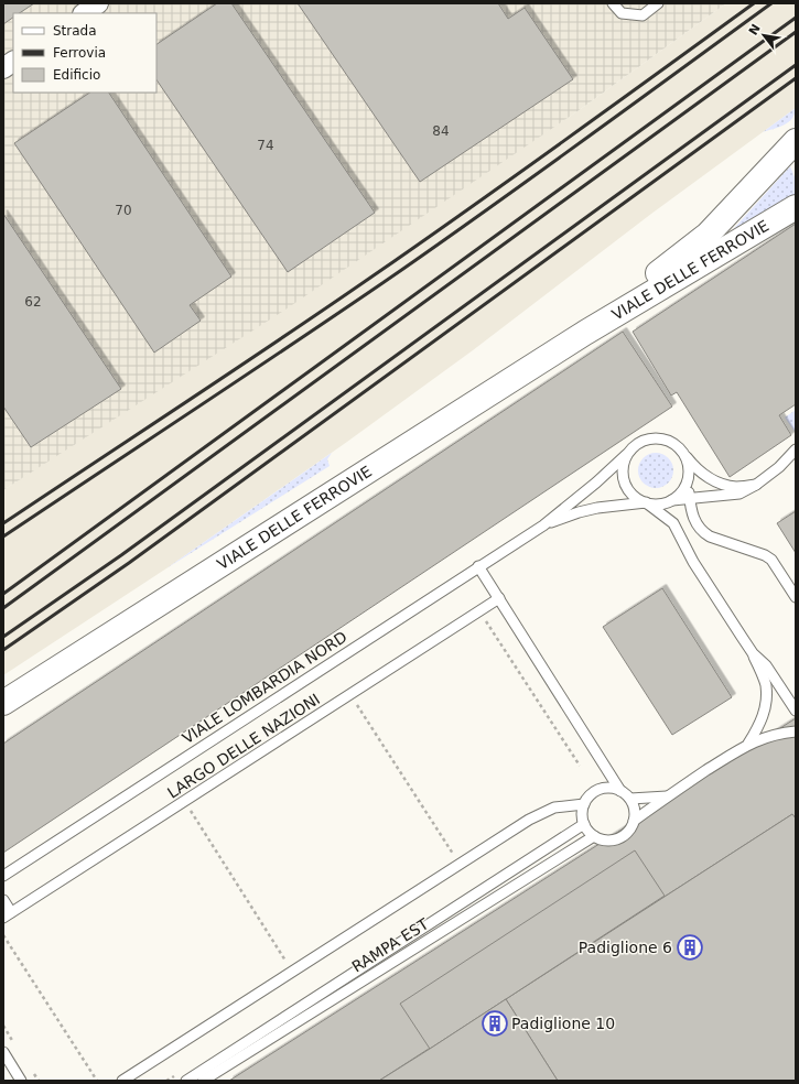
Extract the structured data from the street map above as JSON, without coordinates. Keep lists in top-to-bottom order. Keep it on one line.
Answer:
{"streets":{"street":["VIALE DELLE FERROVIE"],"lane":["VIALE LOMBARDIA NORD","LARGO DELLE NAZIONI","RAMPA EST"]},"places":{"building":["Padiglione 6","Padiglione 10"]},"house_numbers":["84","74","70","62"],"legend":["Strada","Ferrovia","Edificio"],"north":"top left"}
